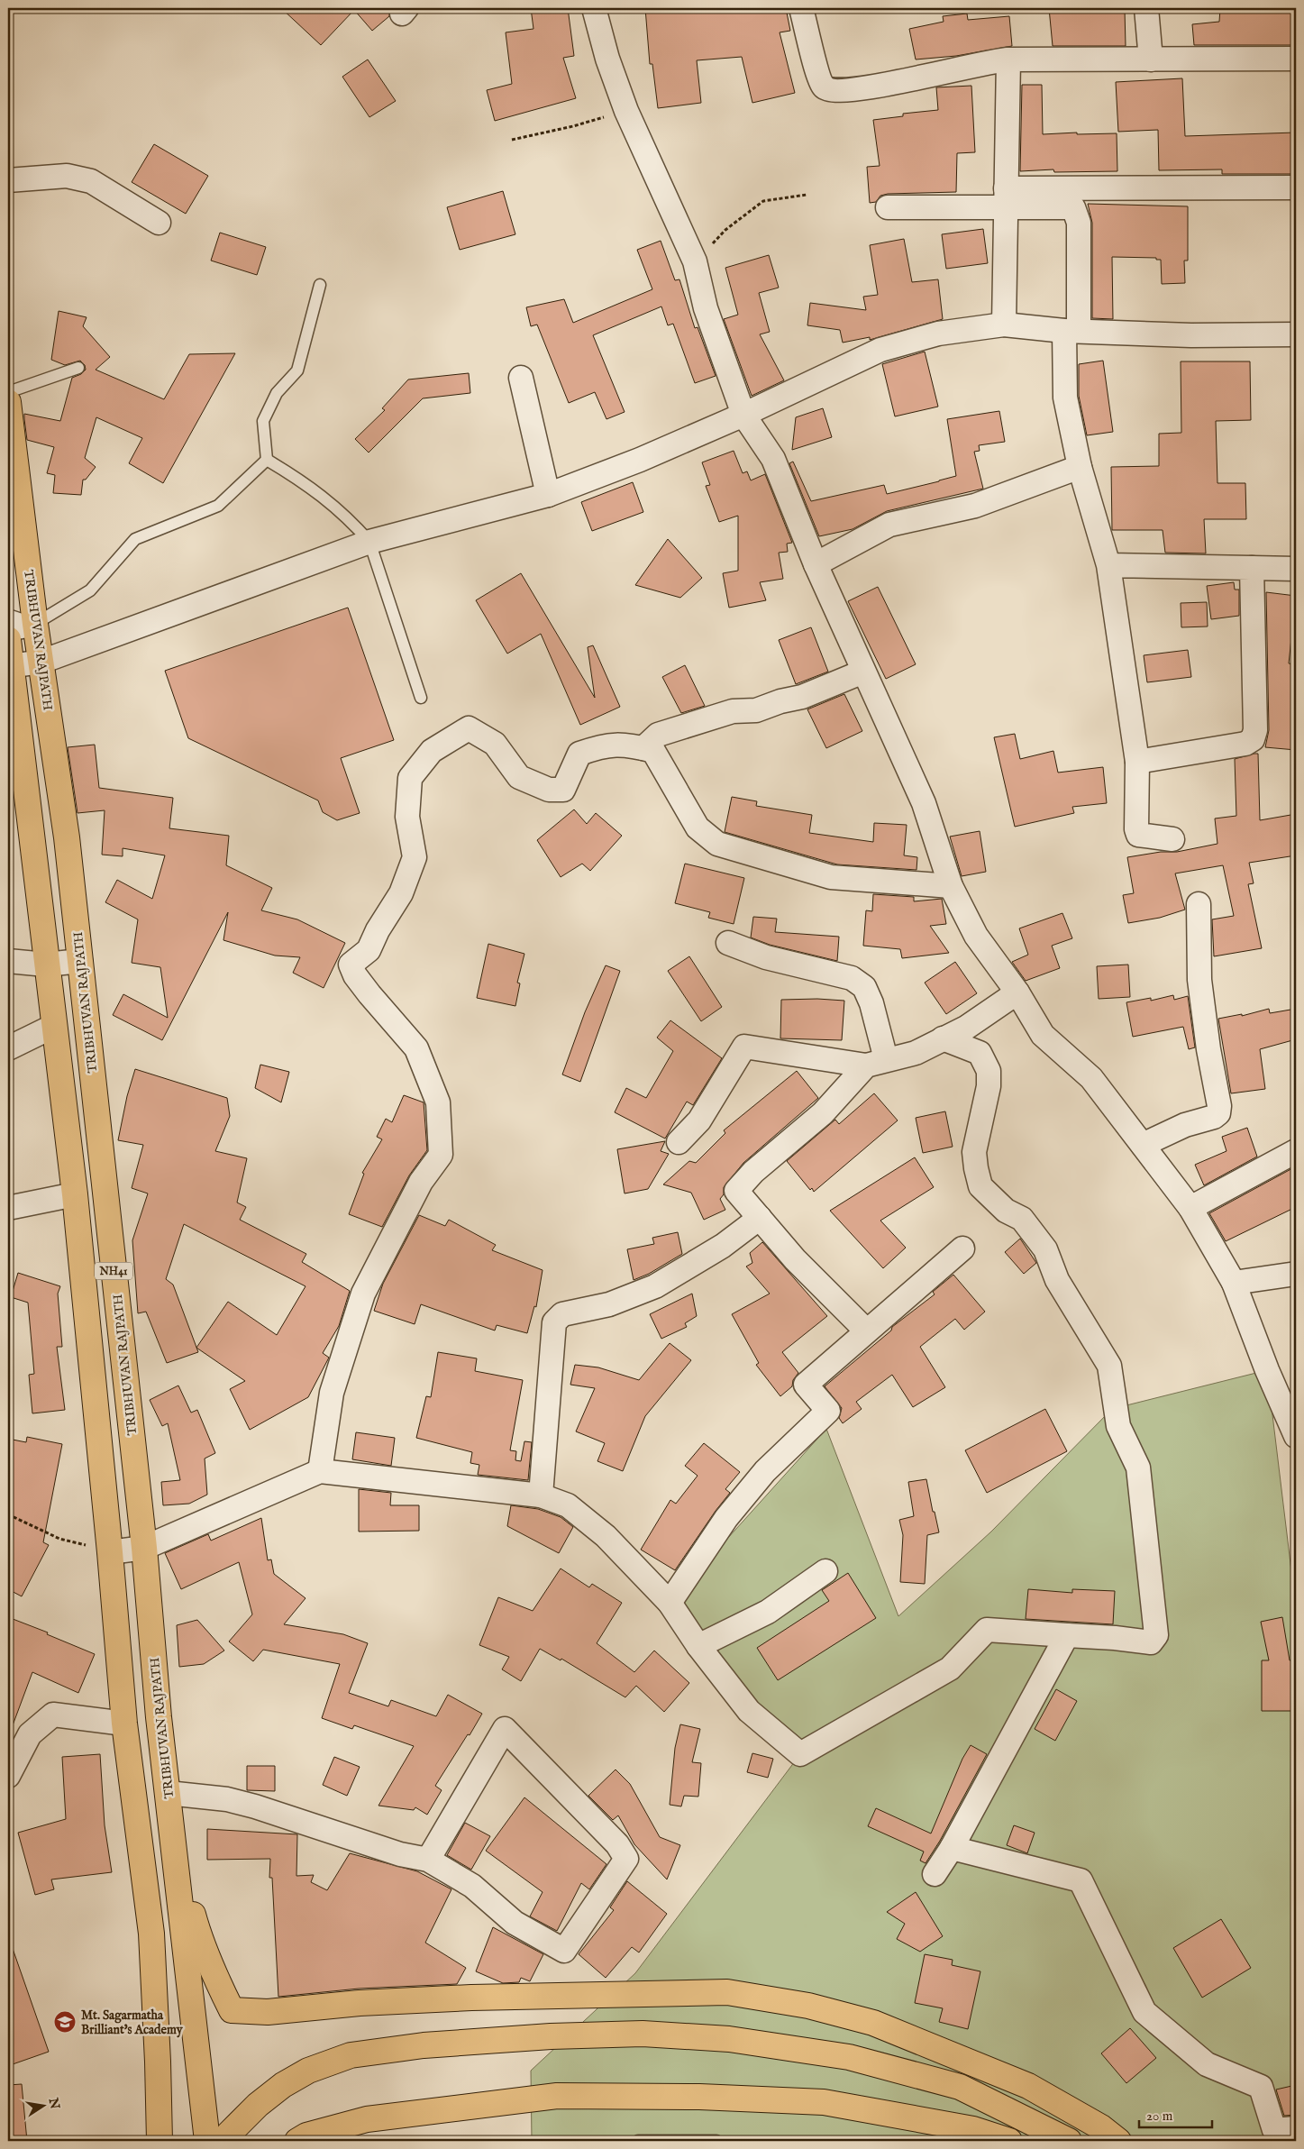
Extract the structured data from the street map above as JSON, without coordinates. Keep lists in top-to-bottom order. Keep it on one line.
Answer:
{"streets":{"highway":["TRIBHUVAN RAJPATH","NH41"]},"places":{"school or university":["Mt. Sagarmatha Brilliant's Academy"]},"scale_bar":"20 m","north":"right"}
